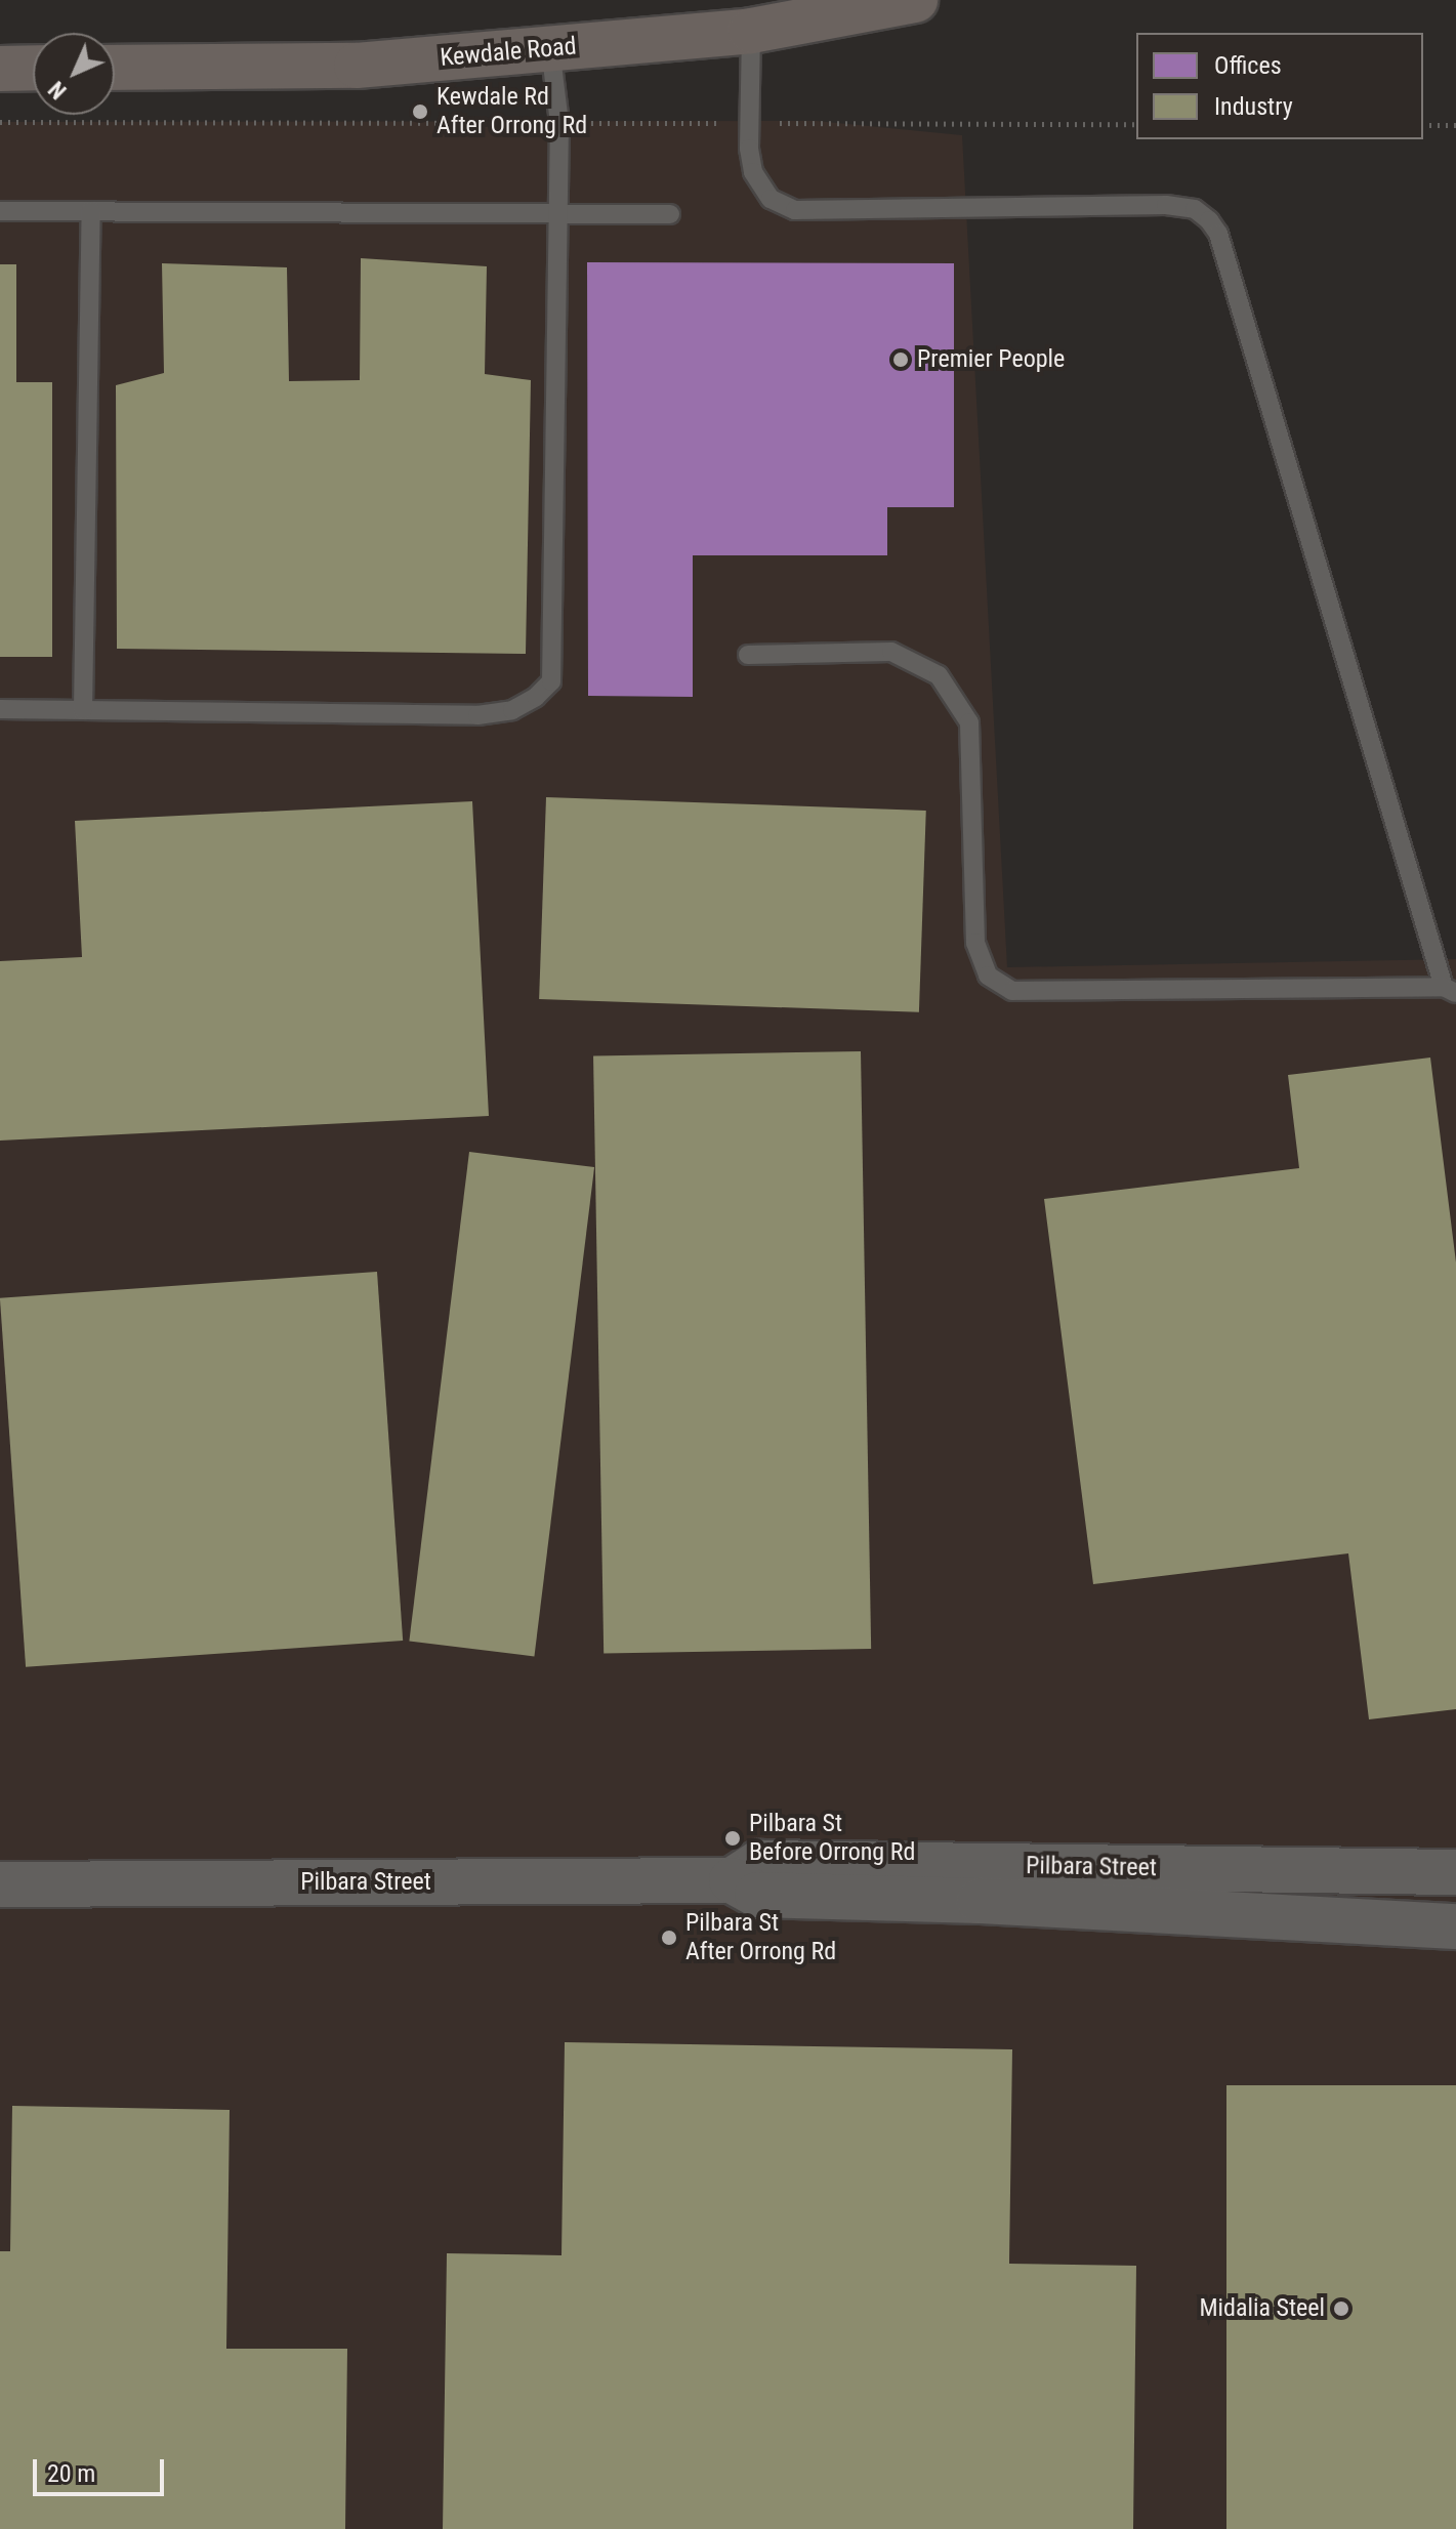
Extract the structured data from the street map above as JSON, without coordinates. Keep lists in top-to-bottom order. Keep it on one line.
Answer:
{"streets":{"main road":["Kewdale Road","Pilbara Street"]},"places":["Kewdale Rd After Orrong Rd","Premier People","Pilbara St Before Orrong Rd","Pilbara St After Orrong Rd","Midalia Steel"],"legend":["Offices","Industry"],"scale_bar":"20 m","north":"bottom left"}
